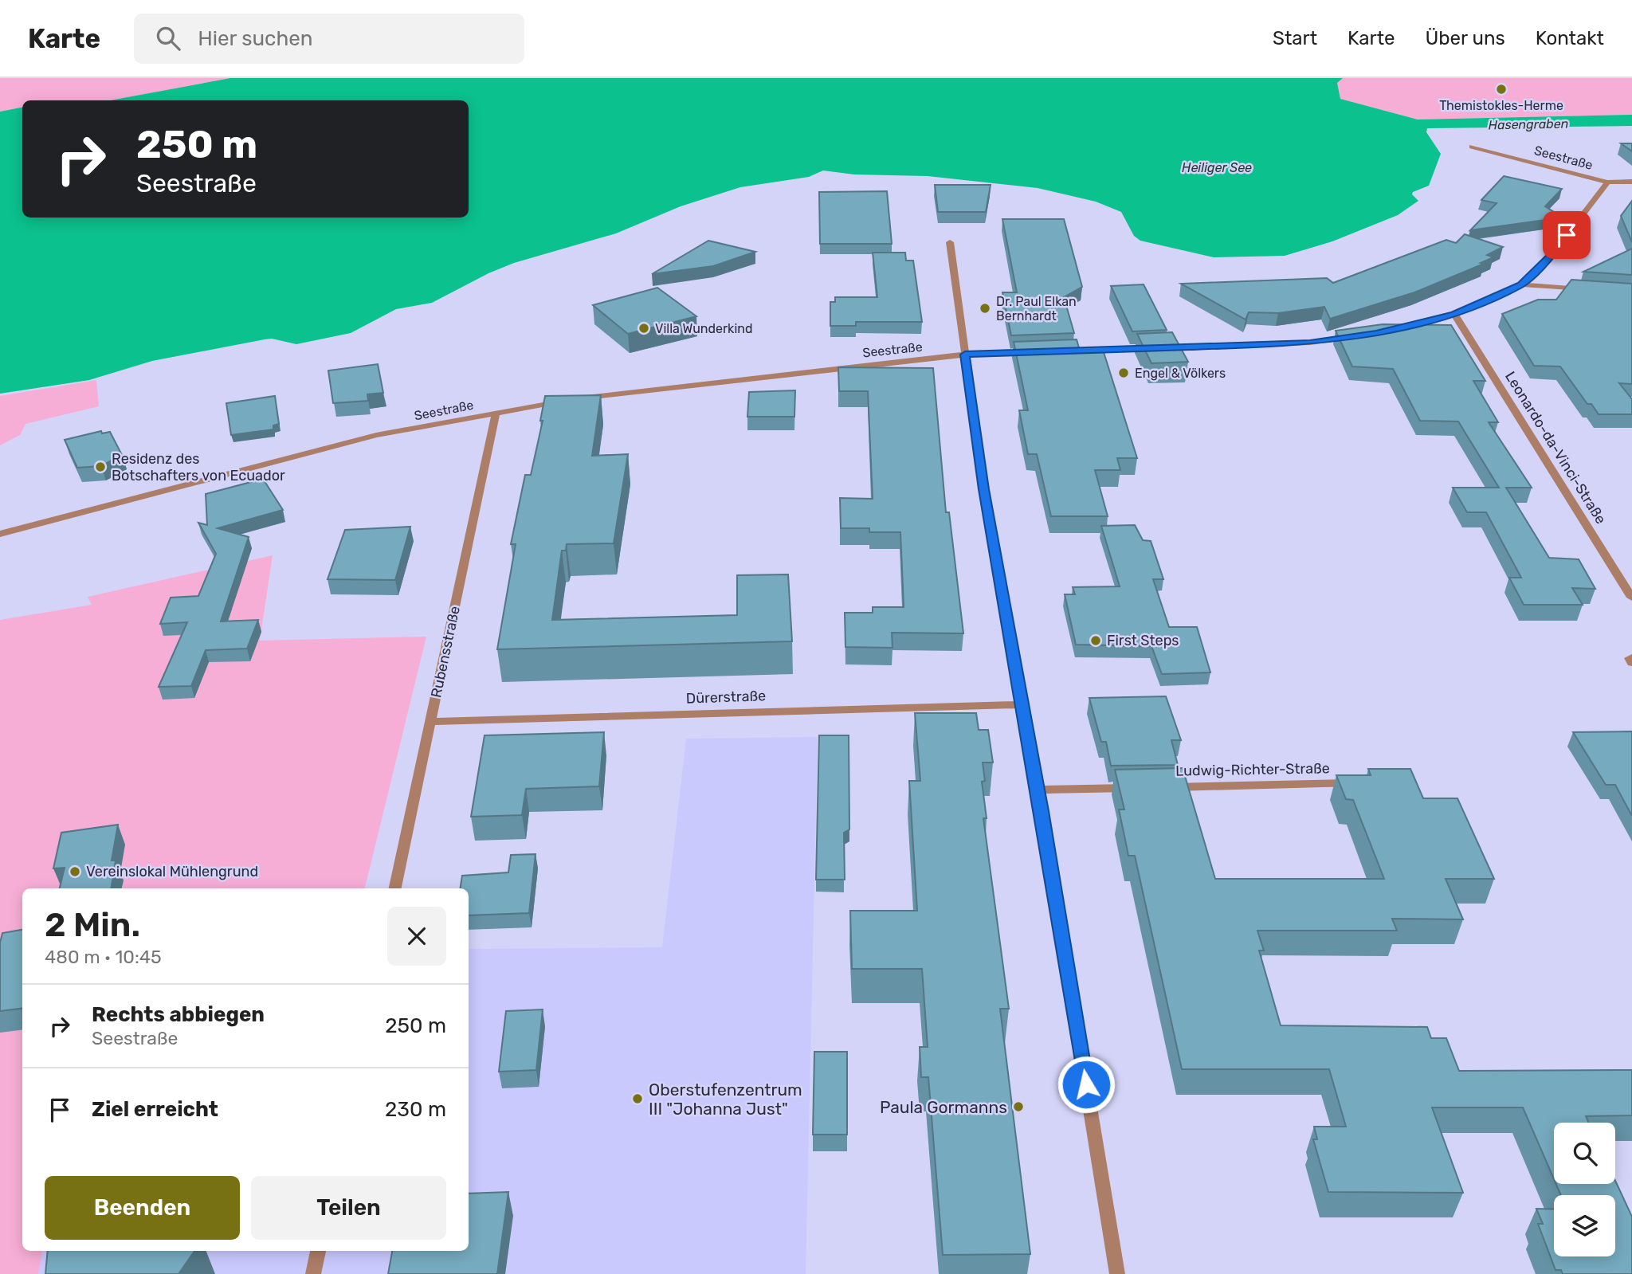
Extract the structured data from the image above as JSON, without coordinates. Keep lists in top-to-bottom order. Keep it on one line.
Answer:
{"streets":{"street":["Seestraße","Leonardo-da-Vinci-Straße","Rubensstraße","Dürerstraße","Ludwig-Richter-Straße"]},"crossings":[["Seestraße","Leonardo-da-Vinci-Straße"],["Seestraße","Rubensstraße"],["Rubensstraße","Dürerstraße"]],"water":["Hasengraben","Heiliger See"],"places":["Themistokles-Herme","Dr. Paul Elkan Bernhardt","Villa Wunderkind","Engel & Völkers","Residenz des Botschafters von Ecuador","First Steps","Vereinslokal Mühlengrund","Oberstufenzentrum III \"Johanna Just\"","Paula Gormanns"],"page":{"header":"Karte","search":"Hier suchen","nav":["Start","Karte","Über uns","Kontakt"],"turn":["250 m","Seestraße"],"heading":["2 Min.","480 m · 10:45"],"list":[{"name":"Rechts abbiegen","note":"Seestraße","value":"250 m"},{"name":"Ziel erreicht","value":"230 m"}],"buttons":["Beenden","Teilen"]}}
